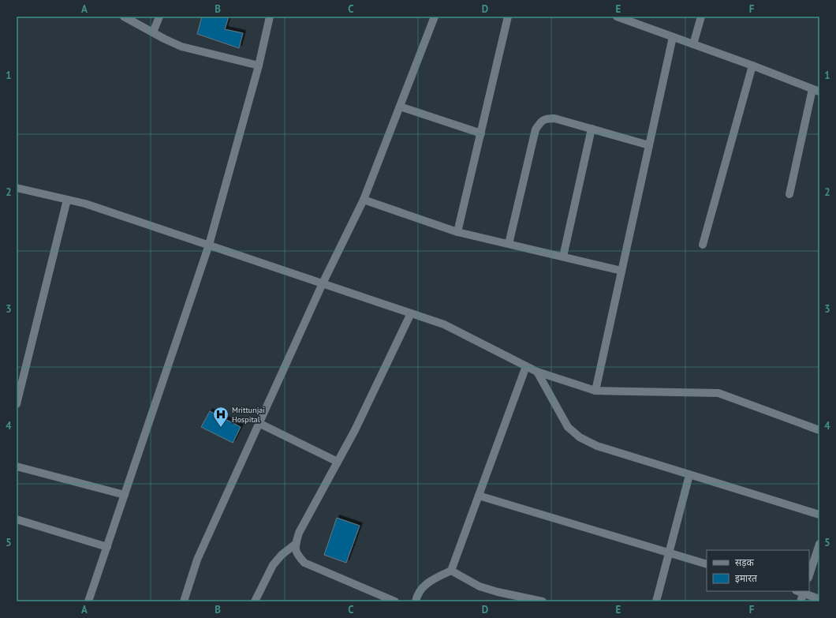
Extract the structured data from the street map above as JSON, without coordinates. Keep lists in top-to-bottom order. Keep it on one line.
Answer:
{"places":{"hospital":["Mrittunjai Hospital"]},"legend":["सड़क","इमारत"],"grid":{"columns":["A","B","C","D","E","F"],"rows":["1","2","3","4","5"]}}
